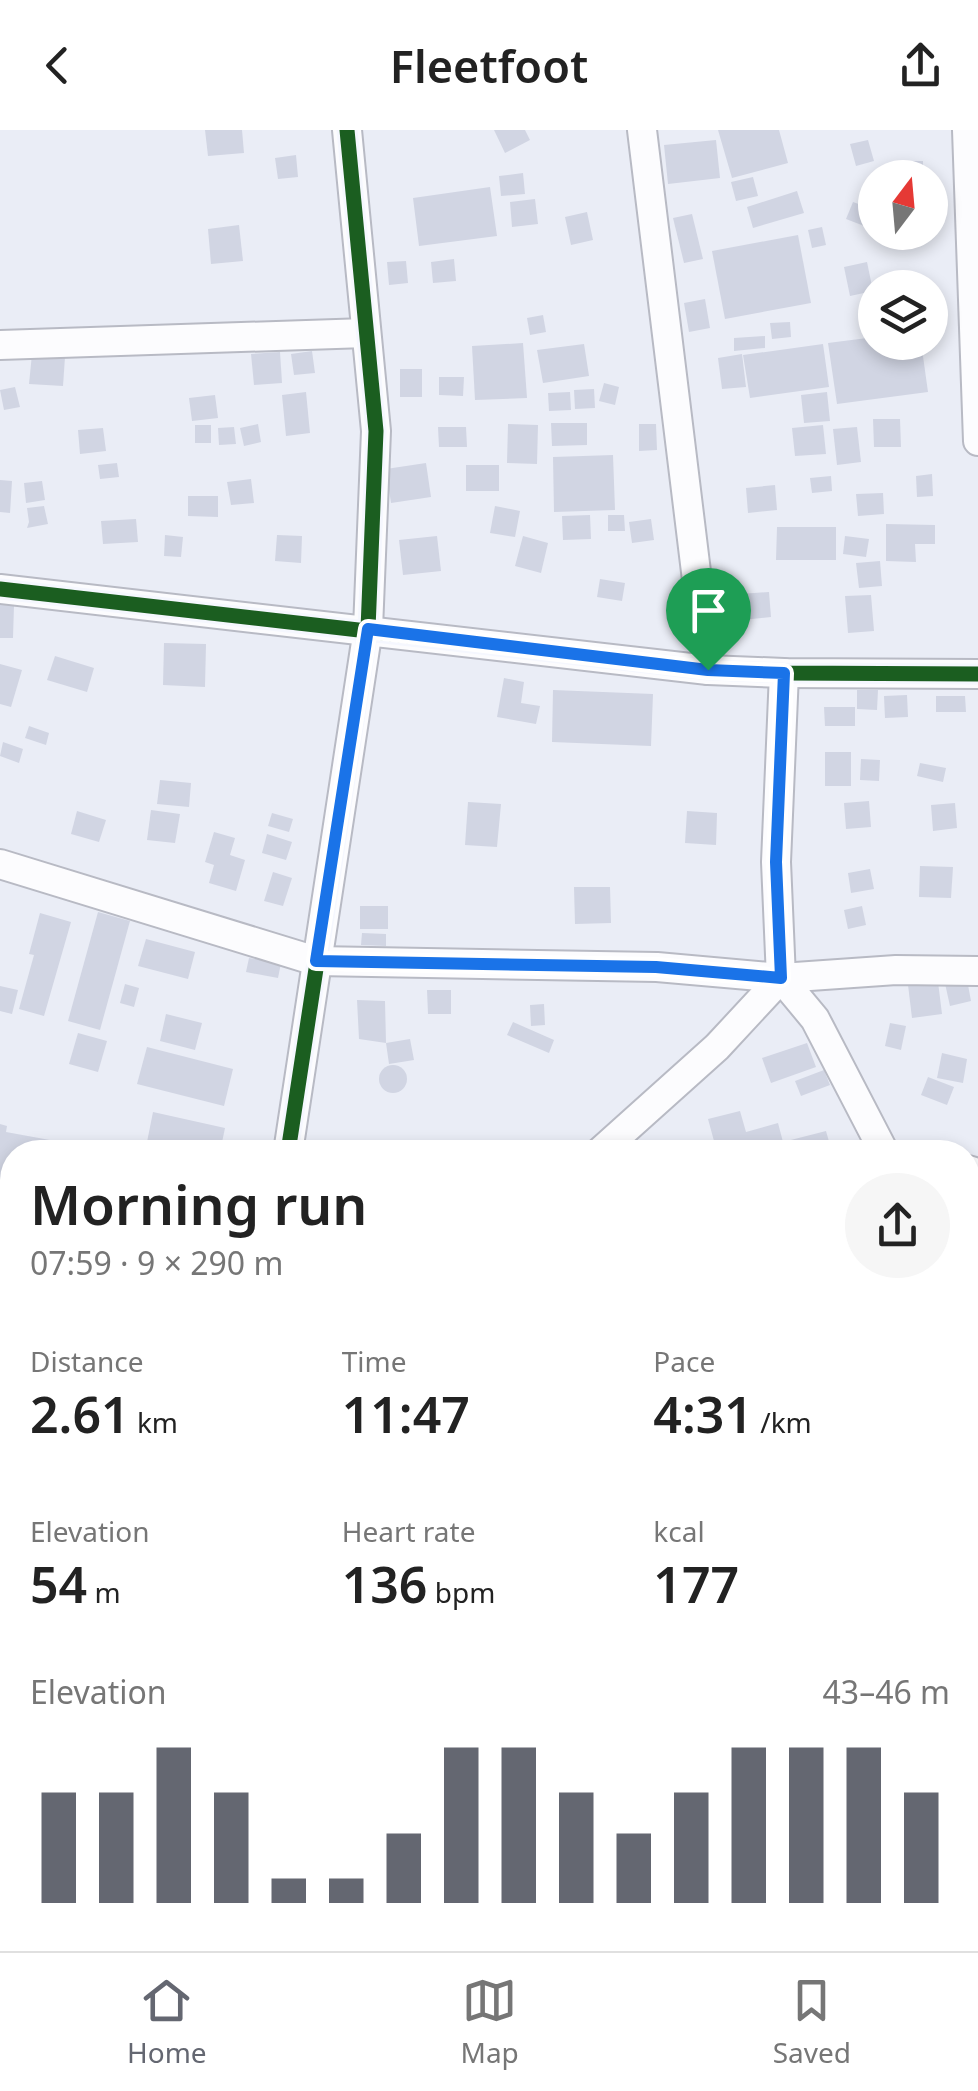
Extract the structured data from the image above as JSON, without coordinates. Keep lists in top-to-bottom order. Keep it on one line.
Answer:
{"north":"top","page":{"header":"Fleetfoot","heading":["Morning run","07:59 · 9 × 290 m"],"stats":[["Distance","2.61 km"],["Time","11:47"],["Pace","4:31 /km"],["Elevation","54 m"],["Heart rate","136 bpm"],["kcal","177"]],"chart":["Elevation","43–46 m"],"tabs":["Home","Map","Saved"]}}
